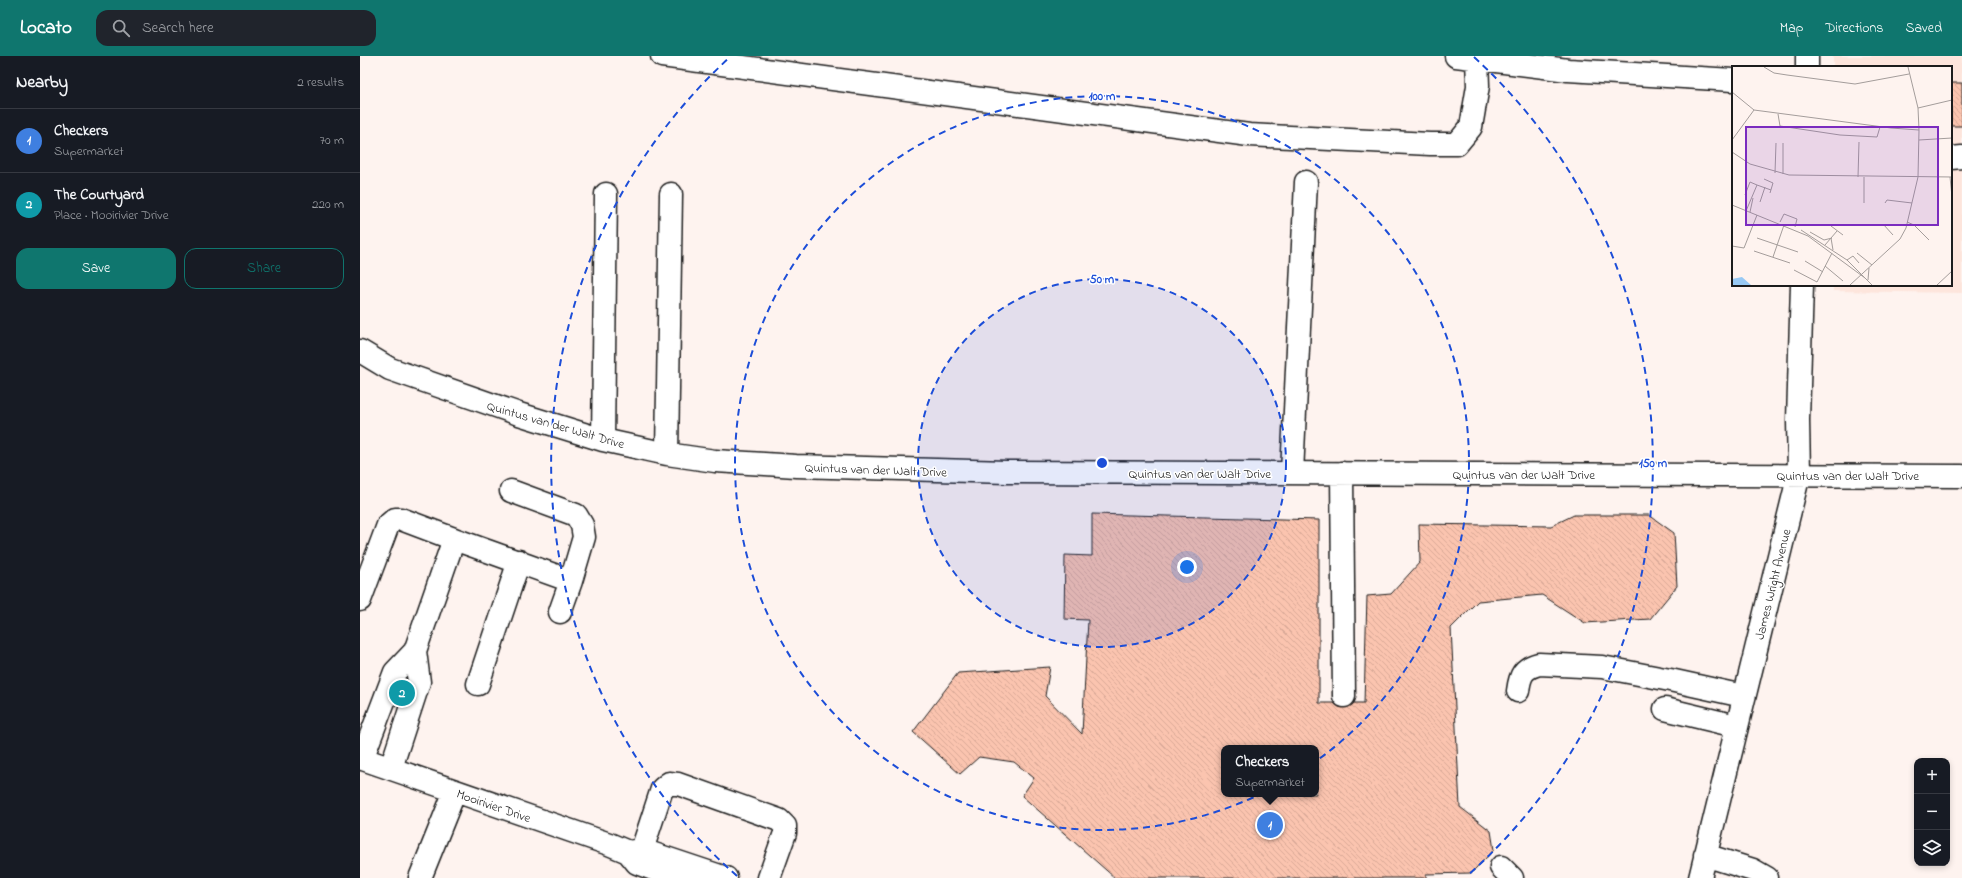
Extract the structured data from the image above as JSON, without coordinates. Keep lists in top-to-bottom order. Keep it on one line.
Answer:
{"streets":{"street":["Quintus van der Walt Drive","James Wright Avenue","Mooirivier Drive"]},"crossings":[["Quintus van der Walt Drive","James Wright Avenue"]],"page":{"header":"Locato","search":"Search here","nav":["Map","Directions","Saved"],"heading":["Nearby","2 results"],"list":[{"mark":"1","name":"Checkers","note":"Supermarket","value":"70 m"},{"mark":"2","name":"The Courtyard","note":"Place · Mooirivier Drive","value":"220 m"}],"buttons":["Save","Share"],"pins":["2","1"],"popup":["Checkers","Supermarket"],"map_buttons":["+","−"]},"rings":["100 m","50 m","150 m"]}
